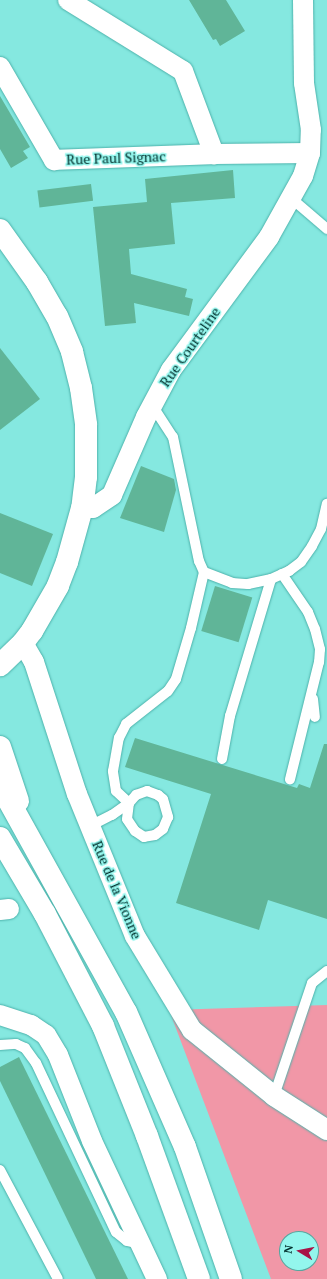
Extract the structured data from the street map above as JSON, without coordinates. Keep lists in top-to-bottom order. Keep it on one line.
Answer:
{"streets":{"street":["Rue Paul Signac","Rue Courteline","Rue de la Vionne"]},"crossings":[["Rue Paul Signac","Rue Courteline"]],"north":"left"}
